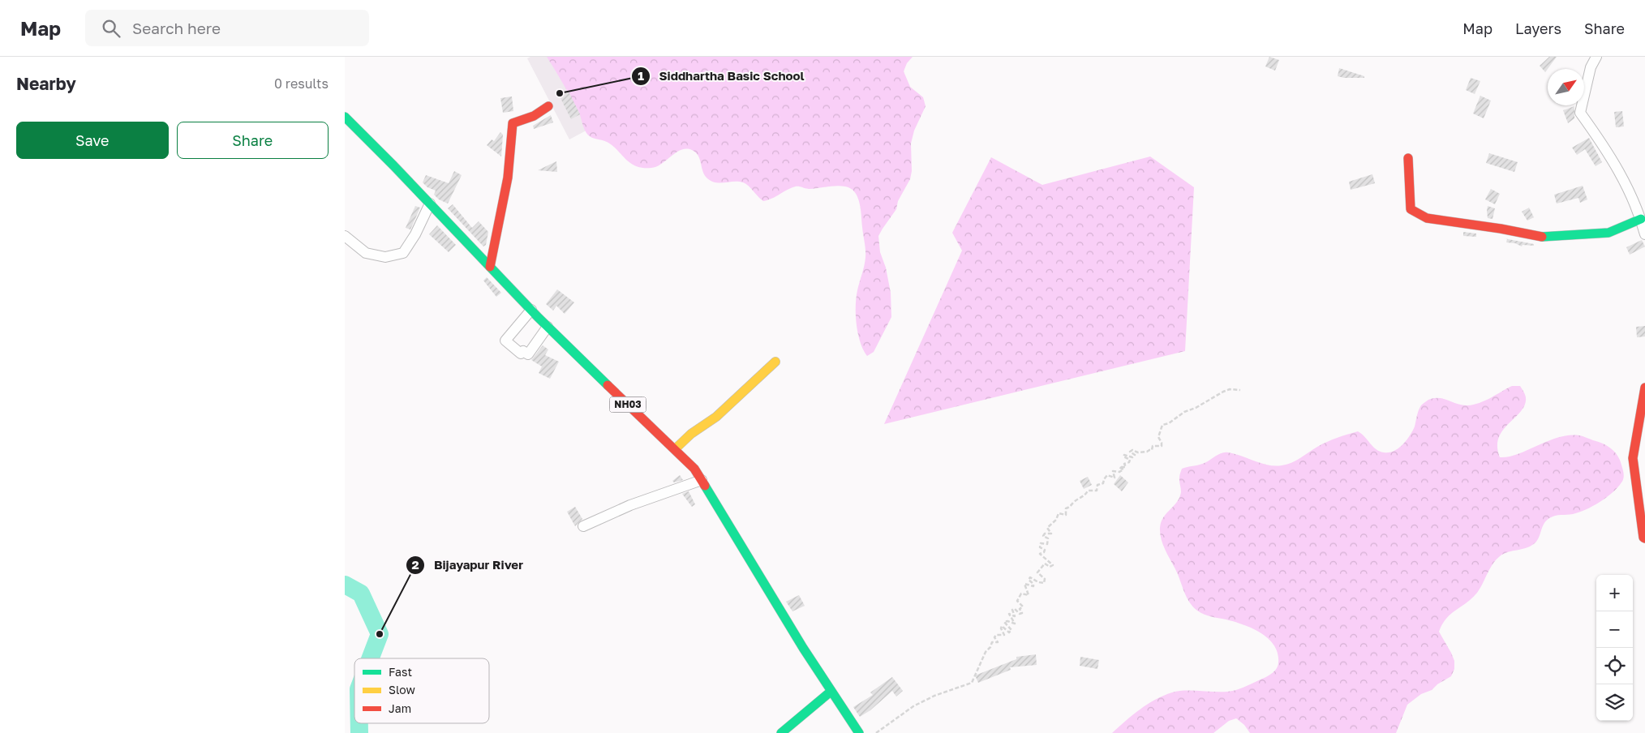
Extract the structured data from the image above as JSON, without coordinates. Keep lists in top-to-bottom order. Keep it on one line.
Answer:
{"streets":{"street":["NH03"]},"places":["Siddhartha Basic School","Bijayapur River"],"legend":["Fast","Slow","Jam"],"north":"top right","page":{"header":"Map","search":"Search here","nav":["Map","Layers","Share"],"heading":["Nearby","0 results"],"buttons":["Save","Share"],"map_buttons":["+","−"]}}
